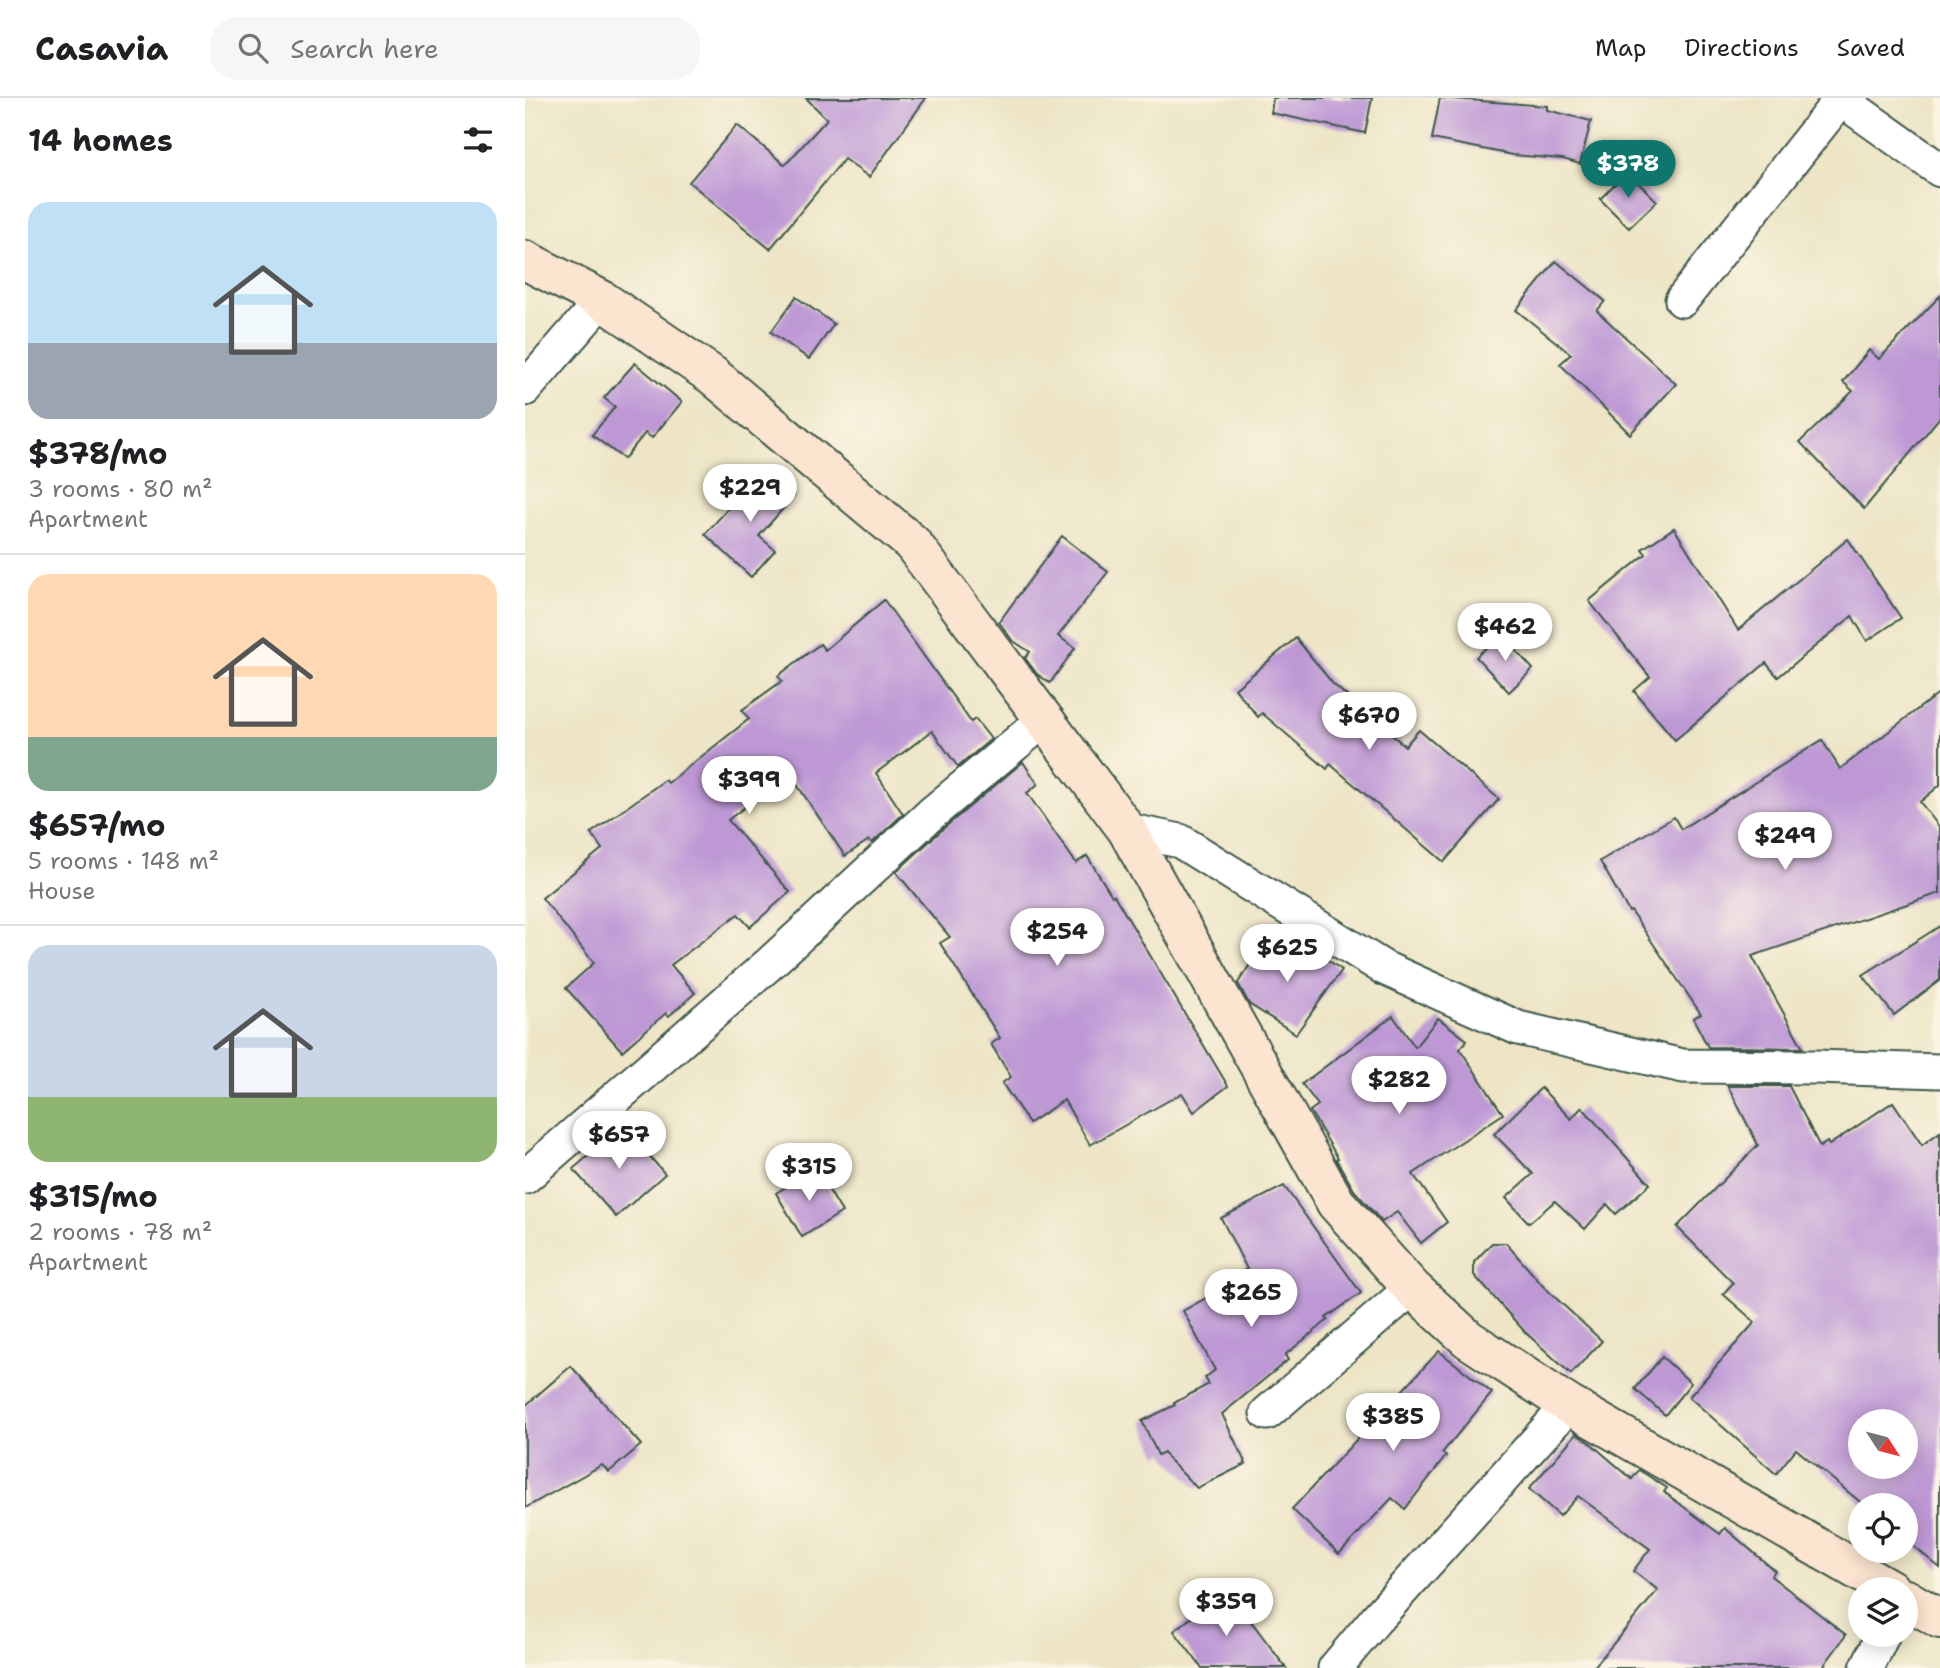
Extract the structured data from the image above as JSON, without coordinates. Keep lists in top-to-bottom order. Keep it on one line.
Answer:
{"north":"bottom right","page":{"header":"Casavia","search":"Search here","nav":["Map","Directions","Saved"],"heading":"14 homes","price":["$378","$229","$462","$670","$399","$249","$254","$625","$282","$657","$315","$265","$385","$359"],"list":[{"name":"$378/mo","note":"3 rooms · 80 m² · Apartment"},{"name":"$657/mo","note":"5 rooms · 148 m² · House"},{"name":"$315/mo","note":"2 rooms · 78 m² · Apartment"}]}}
